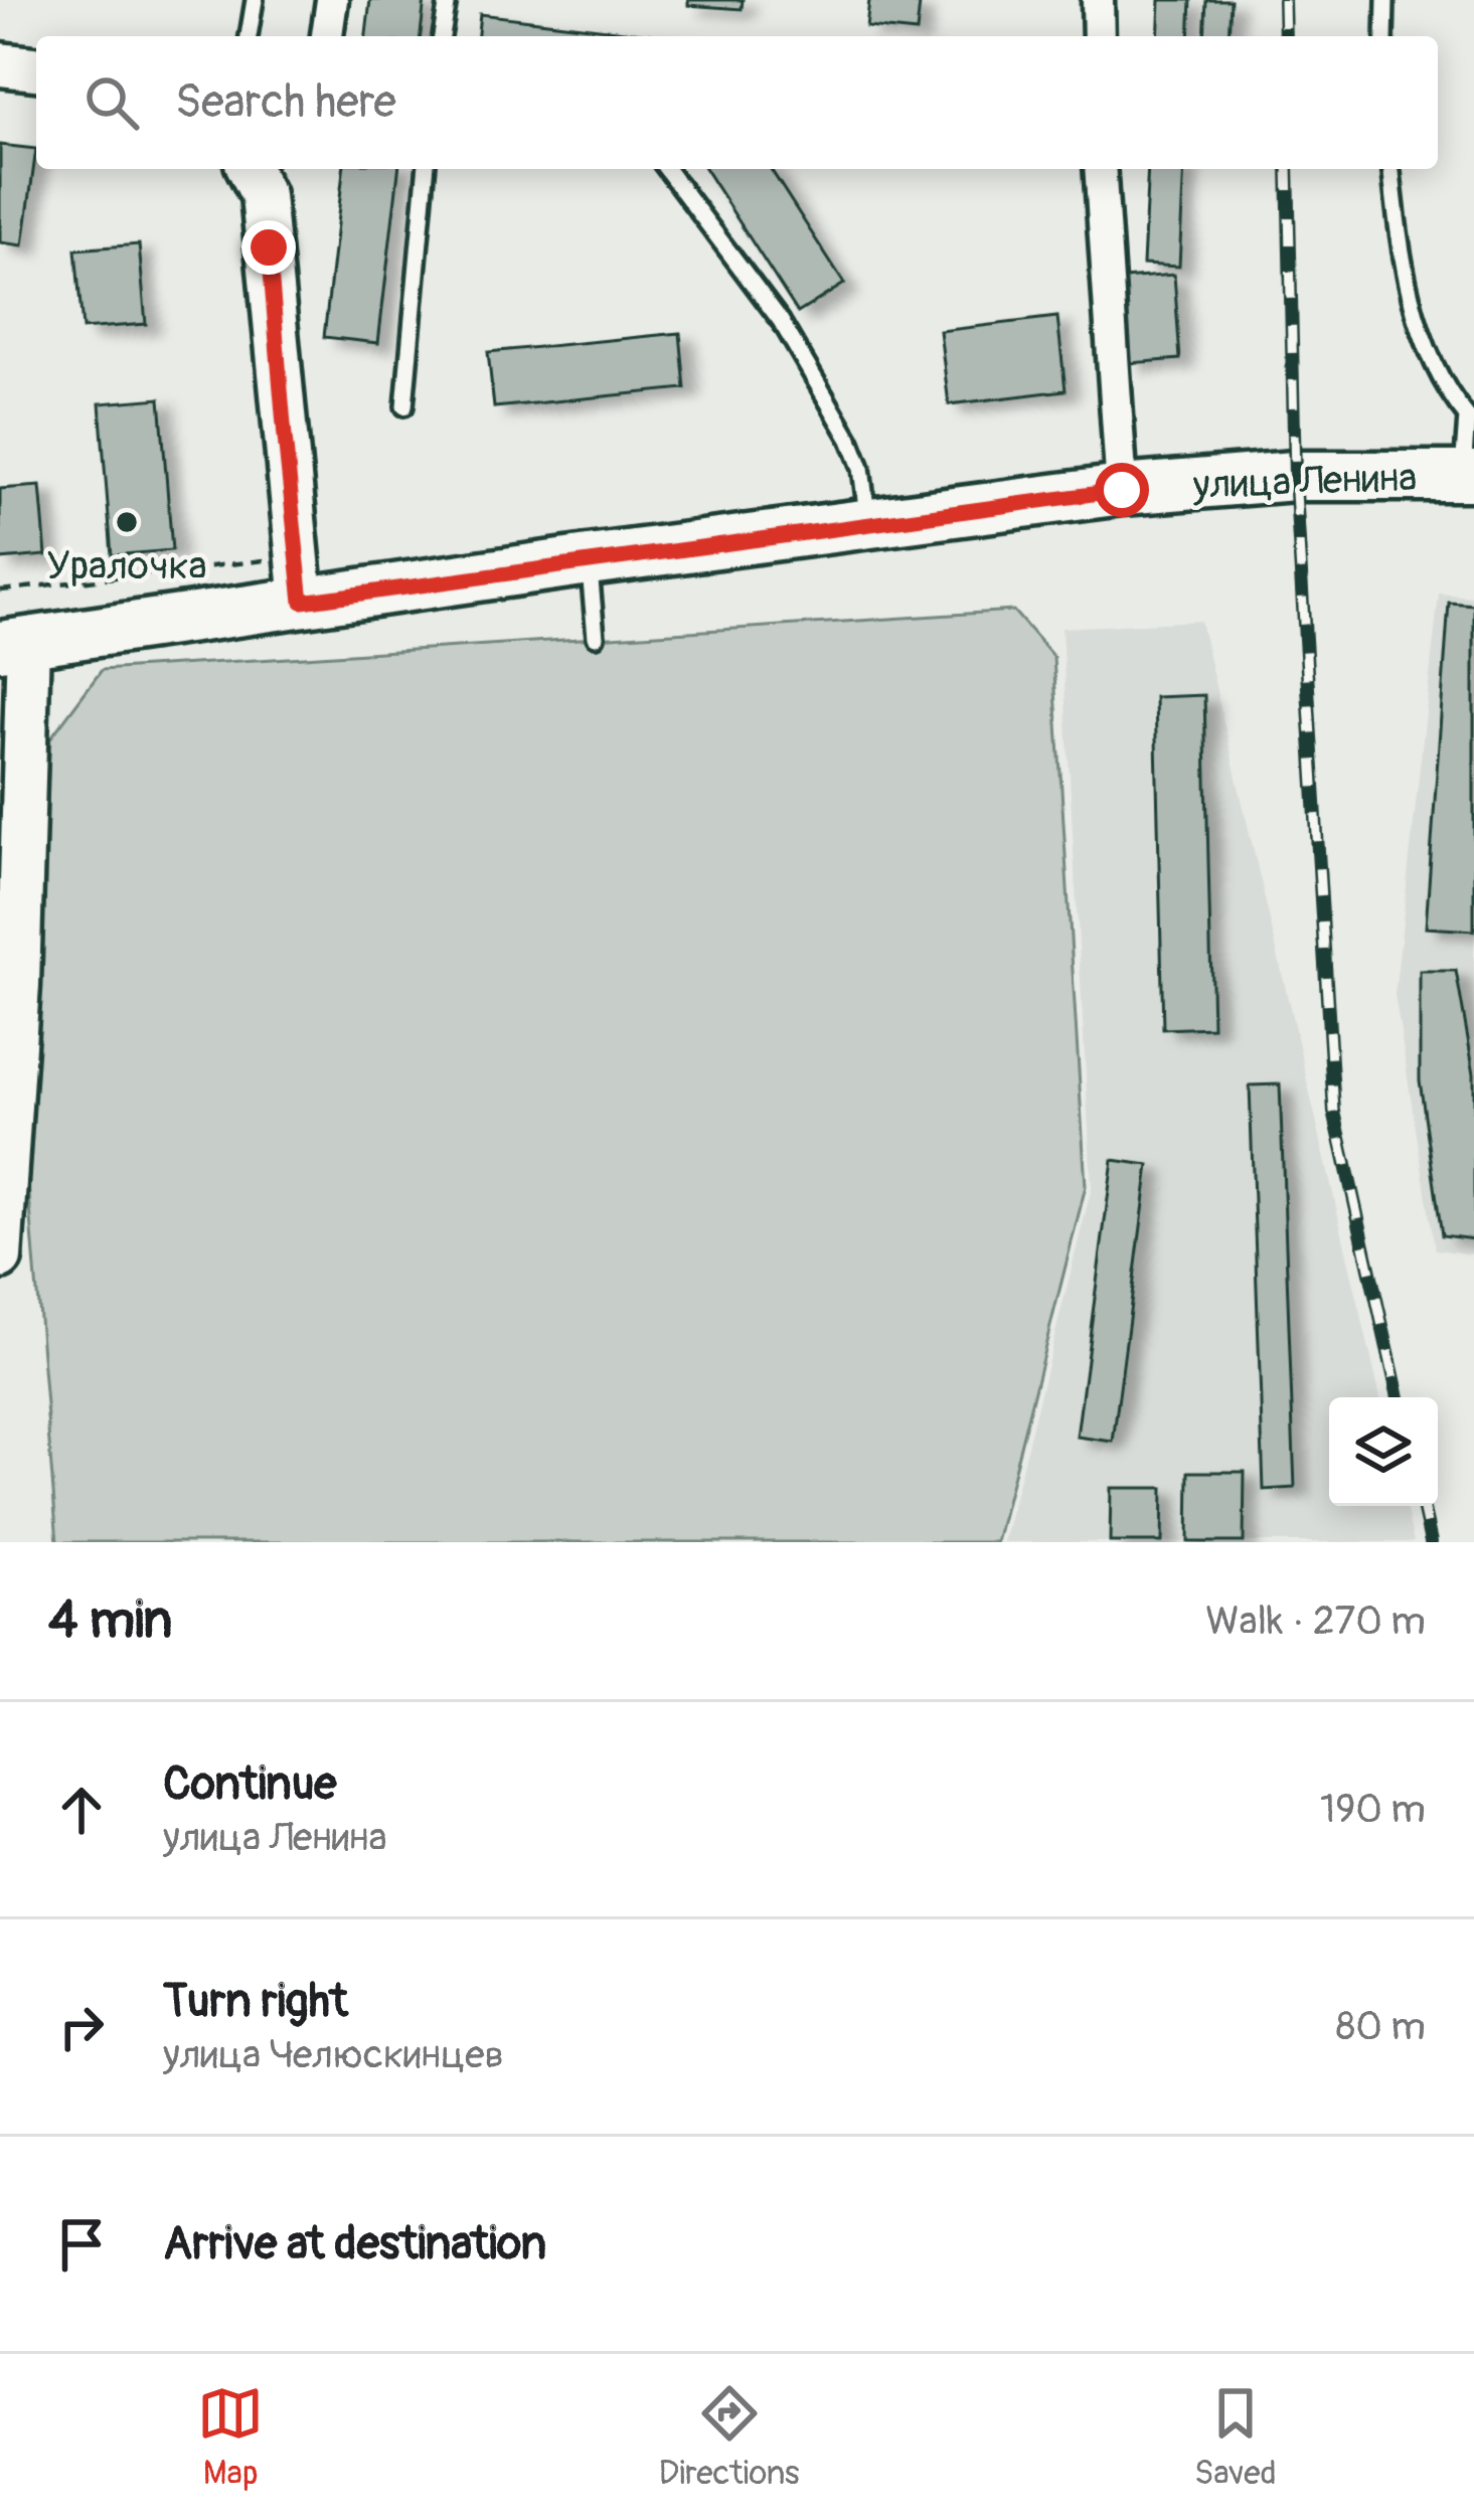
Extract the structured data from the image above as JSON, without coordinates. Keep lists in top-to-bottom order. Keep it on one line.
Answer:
{"streets":{"main road":["улица Ленина"]},"places":["Уралочка"],"page":{"search":"Search here","heading":["4 min","Walk · 270 m"],"list":[["Continue","улица Ленина","190 m"],["Turn right","улица Челюскинцев","80 m"],"Arrive at destination"],"nav":["Map","Directions","Saved"]}}
